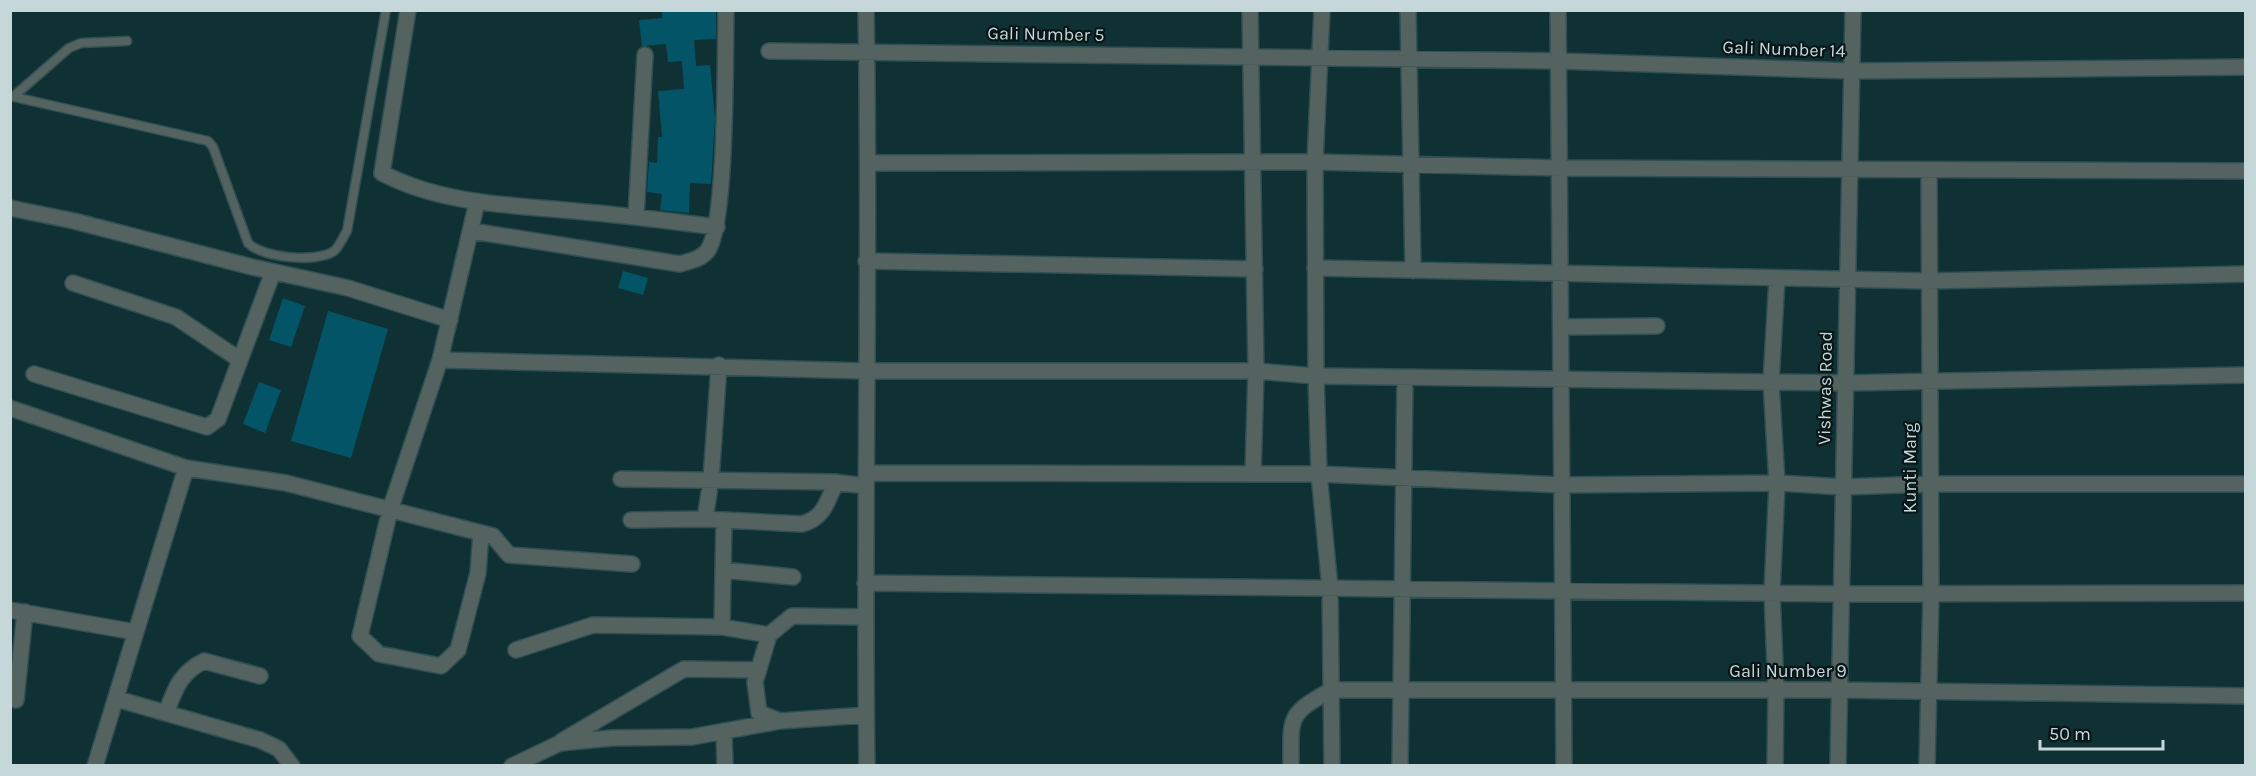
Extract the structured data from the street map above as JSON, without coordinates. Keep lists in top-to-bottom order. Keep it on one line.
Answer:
{"streets":{"street":["Gali Number 5","Gali Number 14","Vishwas Road","Kunti Marg","Gali Number 9"]},"crossings":[["Gali Number 5","Gali Number 14"],["Gali Number 14","Vishwas Road"],["Vishwas Road","Gali Number 9"],["Kunti Marg","Gali Number 9"]],"scale_bar":"50 m"}
